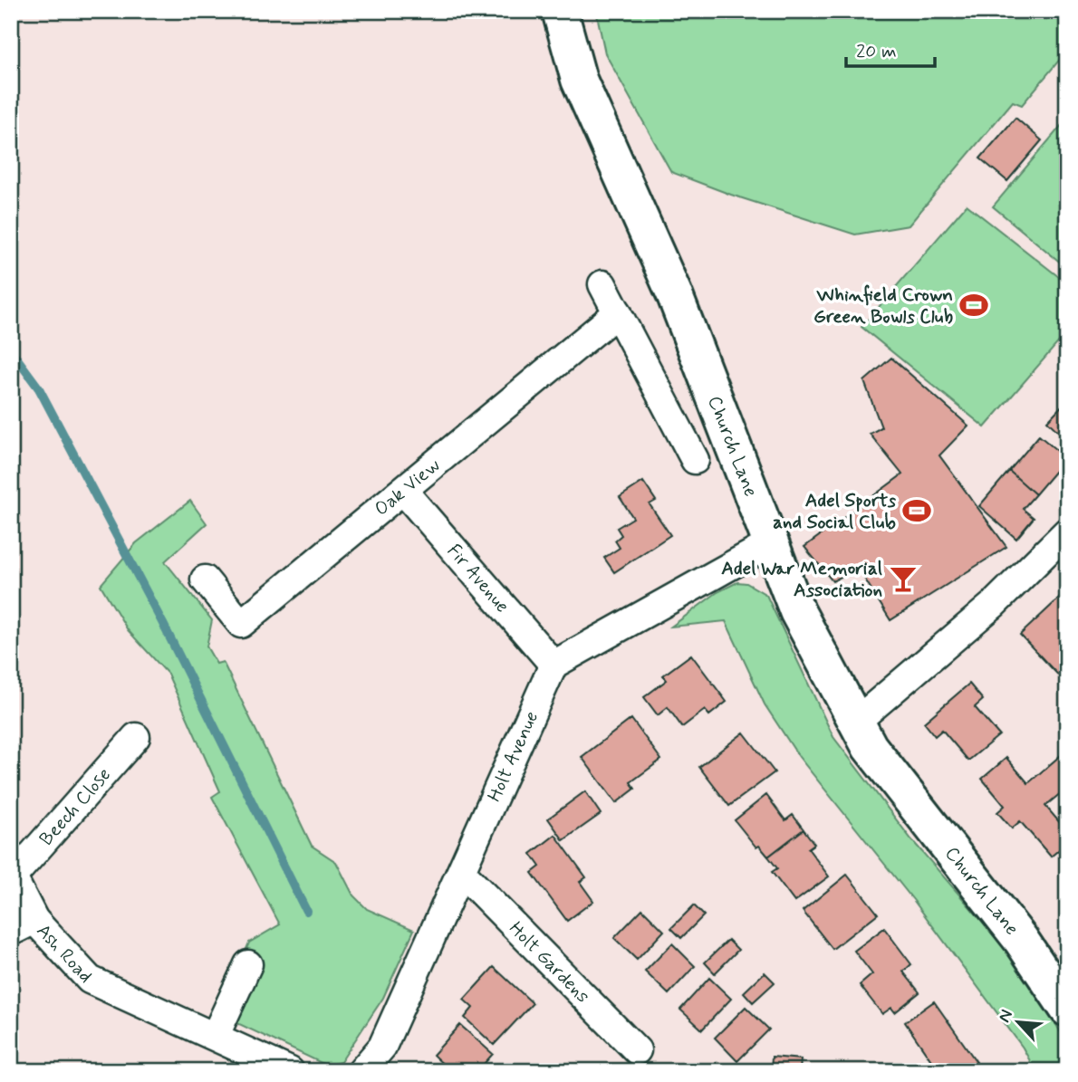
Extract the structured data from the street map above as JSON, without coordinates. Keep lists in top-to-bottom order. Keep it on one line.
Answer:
{"streets":{"street":["Church Lane","Oak View","Fir Avenue","Holt Avenue","Beech Close","Ash Road","Holt Gardens"]},"crossings":[["Oak View","Fir Avenue"],["Fir Avenue","Holt Avenue"],["Holt Avenue","Holt Gardens"],["Beech Close","Ash Road"]],"places":{"sports":["Whinfield Crown Green Bowls Club","Adel Sports and Social Club"],"bar":["Adel War Memorial Association"]},"scale_bar":"20 m","north":"top left"}
